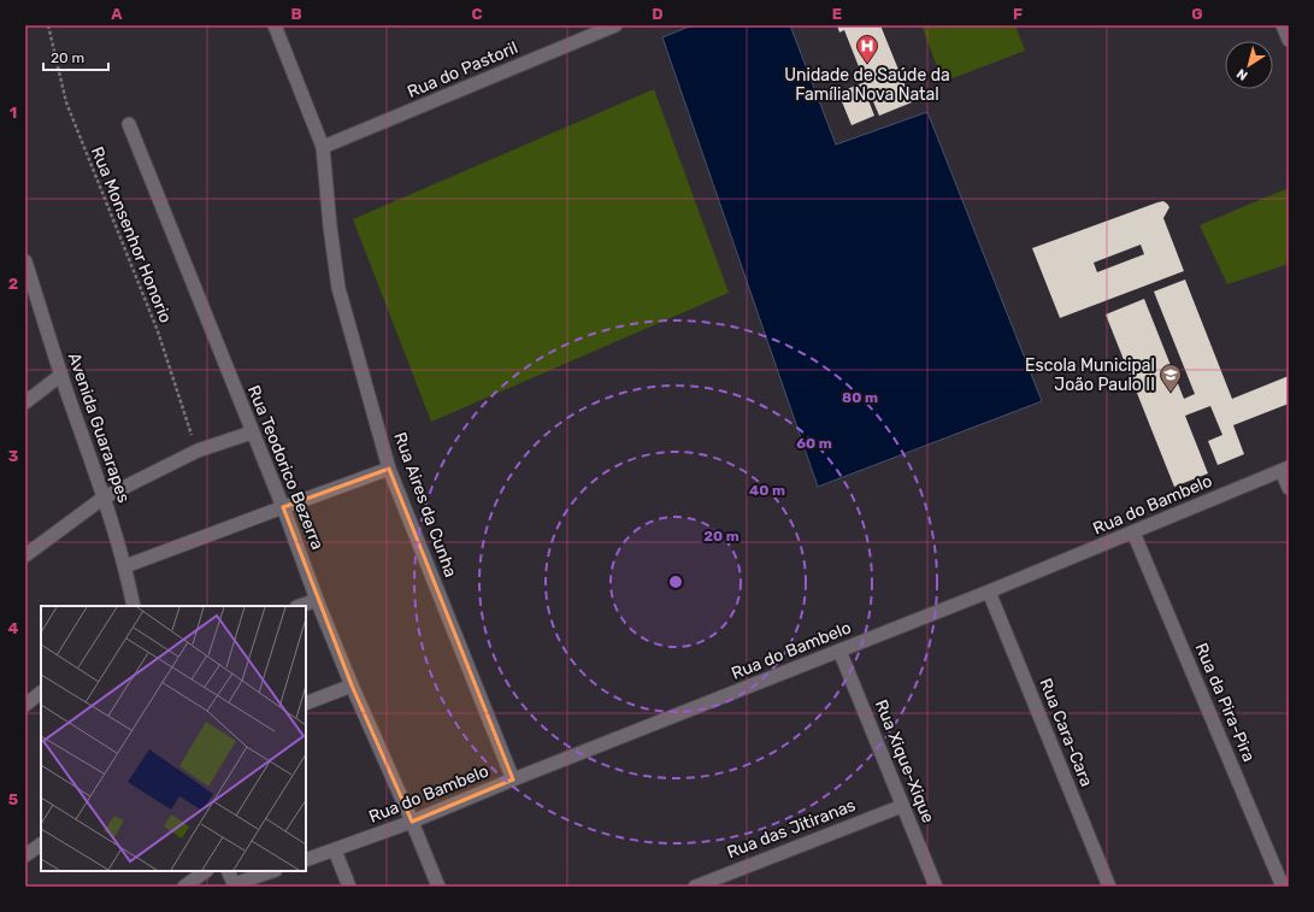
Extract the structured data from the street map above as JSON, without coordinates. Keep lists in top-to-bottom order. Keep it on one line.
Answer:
{"streets":{"street":["Rua do Pastoril","Avenida Guararapes","Rua Teodorico Bezerra","Rua Aires da Cunha","Rua do Bambelo","Rua da Pira-Pira","Rua Cara-Cara","Rua Xique-Xique","Rua das Jitiranas"],"path":["Rua Monsenhor Honorio"]},"crossings":[["Rua do Pastoril","Rua Aires da Cunha"],["Rua Teodorico Bezerra","Rua do Bambelo"],["Rua Aires da Cunha","Rua do Bambelo"],["Rua do Bambelo","Rua da Pira-Pira"],["Rua do Bambelo","Rua Cara-Cara"],["Rua do Bambelo","Rua Xique-Xique"],["Rua Xique-Xique","Rua das Jitiranas"]],"places":{"hospital":["Unidade de Saúde da Família Nova Natal"],"school or university":["Escola Municipal João Paulo II"]},"scale_bar":"20 m","north":"bottom left","grid":{"columns":["A","B","C","D","E","F","G"],"rows":["1","2","3","4","5"]},"rings":["80 m","60 m","40 m","20 m"]}
